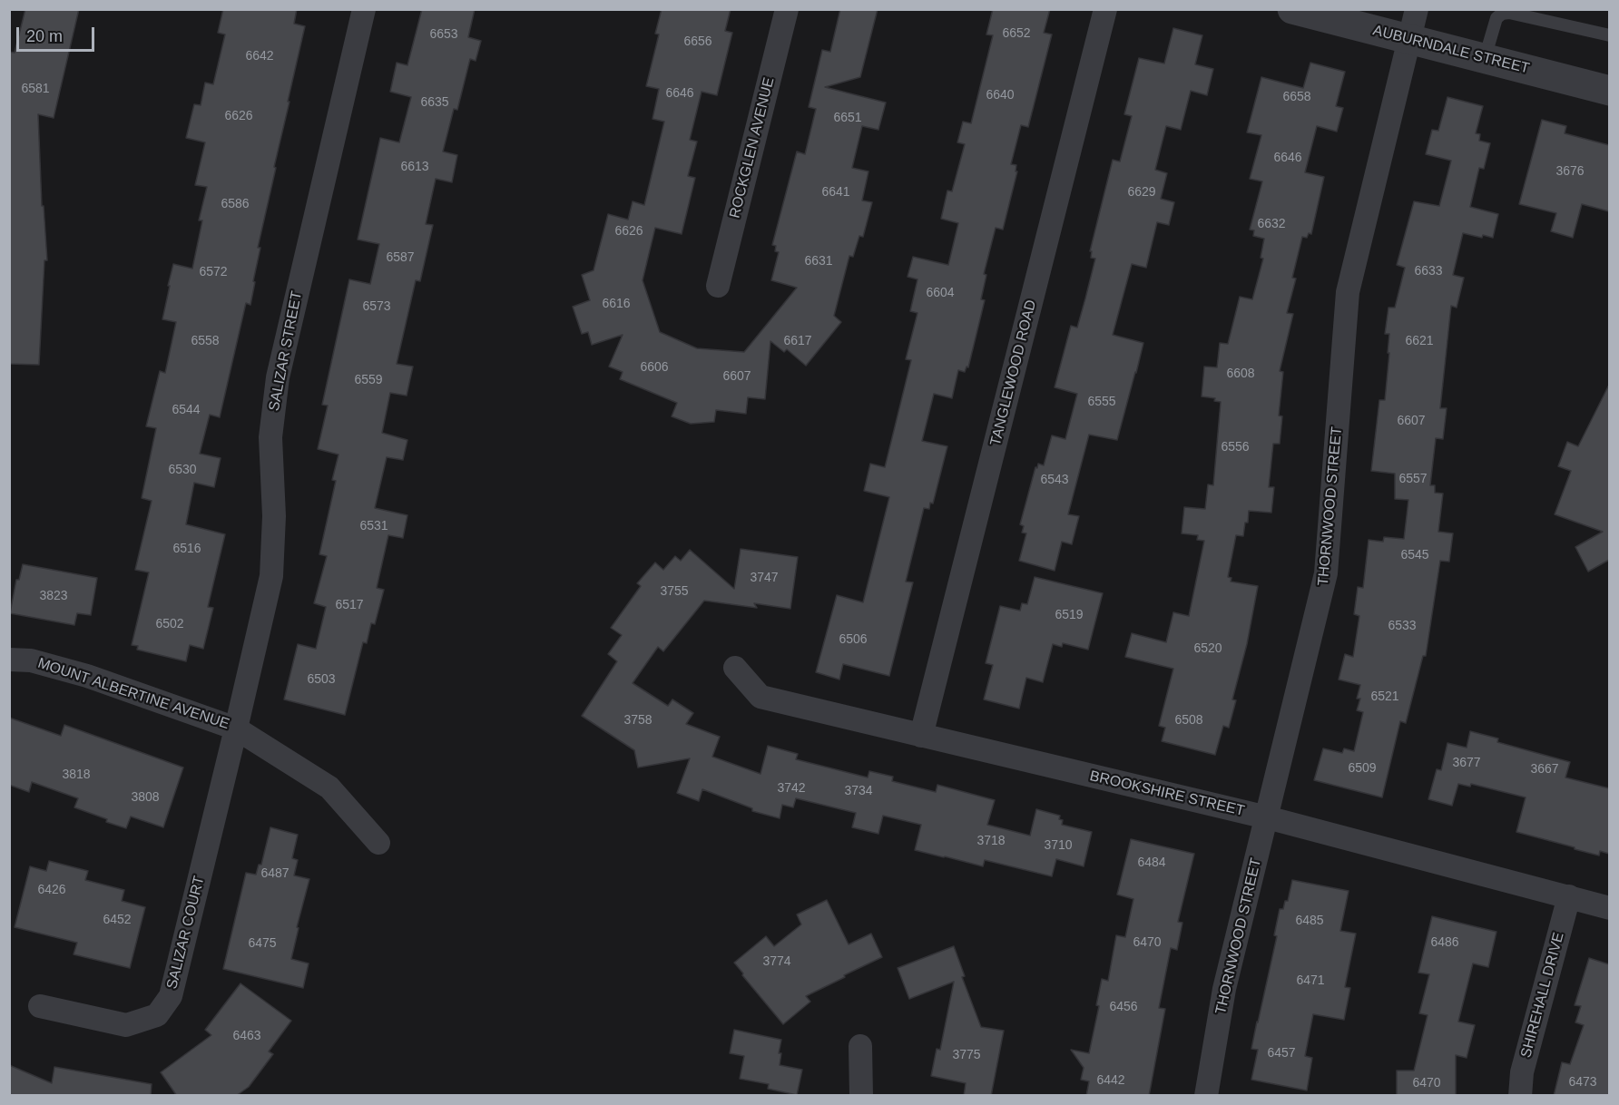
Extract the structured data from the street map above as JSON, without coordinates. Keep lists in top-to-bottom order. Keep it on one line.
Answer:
{"streets":{"street":["AUBURNDALE STREET","ROCKGLEN AVENUE","SALIZAR STREET","TANGLEWOOD ROAD","THORNWOOD STREET","MOUNT ALBERTINE AVENUE","BROOKSHIRE STREET","SALIZAR COURT","SHIREHALL DRIVE"]},"crossings":[["AUBURNDALE STREET","THORNWOOD STREET"],["SALIZAR STREET","MOUNT ALBERTINE AVENUE"],["SALIZAR STREET","SALIZAR COURT"],["TANGLEWOOD ROAD","BROOKSHIRE STREET"],["THORNWOOD STREET","BROOKSHIRE STREET"],["MOUNT ALBERTINE AVENUE","SALIZAR COURT"],["BROOKSHIRE STREET","SHIREHALL DRIVE"]],"house_numbers":["6652","6653","6656","6642","6581","6646","6640","6658","6635","6626","6651","6646","6613","3676","6641","6629","6586","6632","6626","6587","6631","6633","6572","6604","6616","6573","6558","6617","6621","6606","6608","6607","6559","6555","6544","6607","6556","6530","6557","6543","6531","6516","6545","3747","3755","3823","6517","6519","6502","6533","6506","6520","6503","6521","3758","6508","3677","6509","3667","3818","3742","3734","3808","3718","3710","6484","6487","6426","6452","6485","6470","6486","6475","3774","6471","6456","6463","6457","3775","6442","6473","6470"],"scale_bar":"20 m"}
